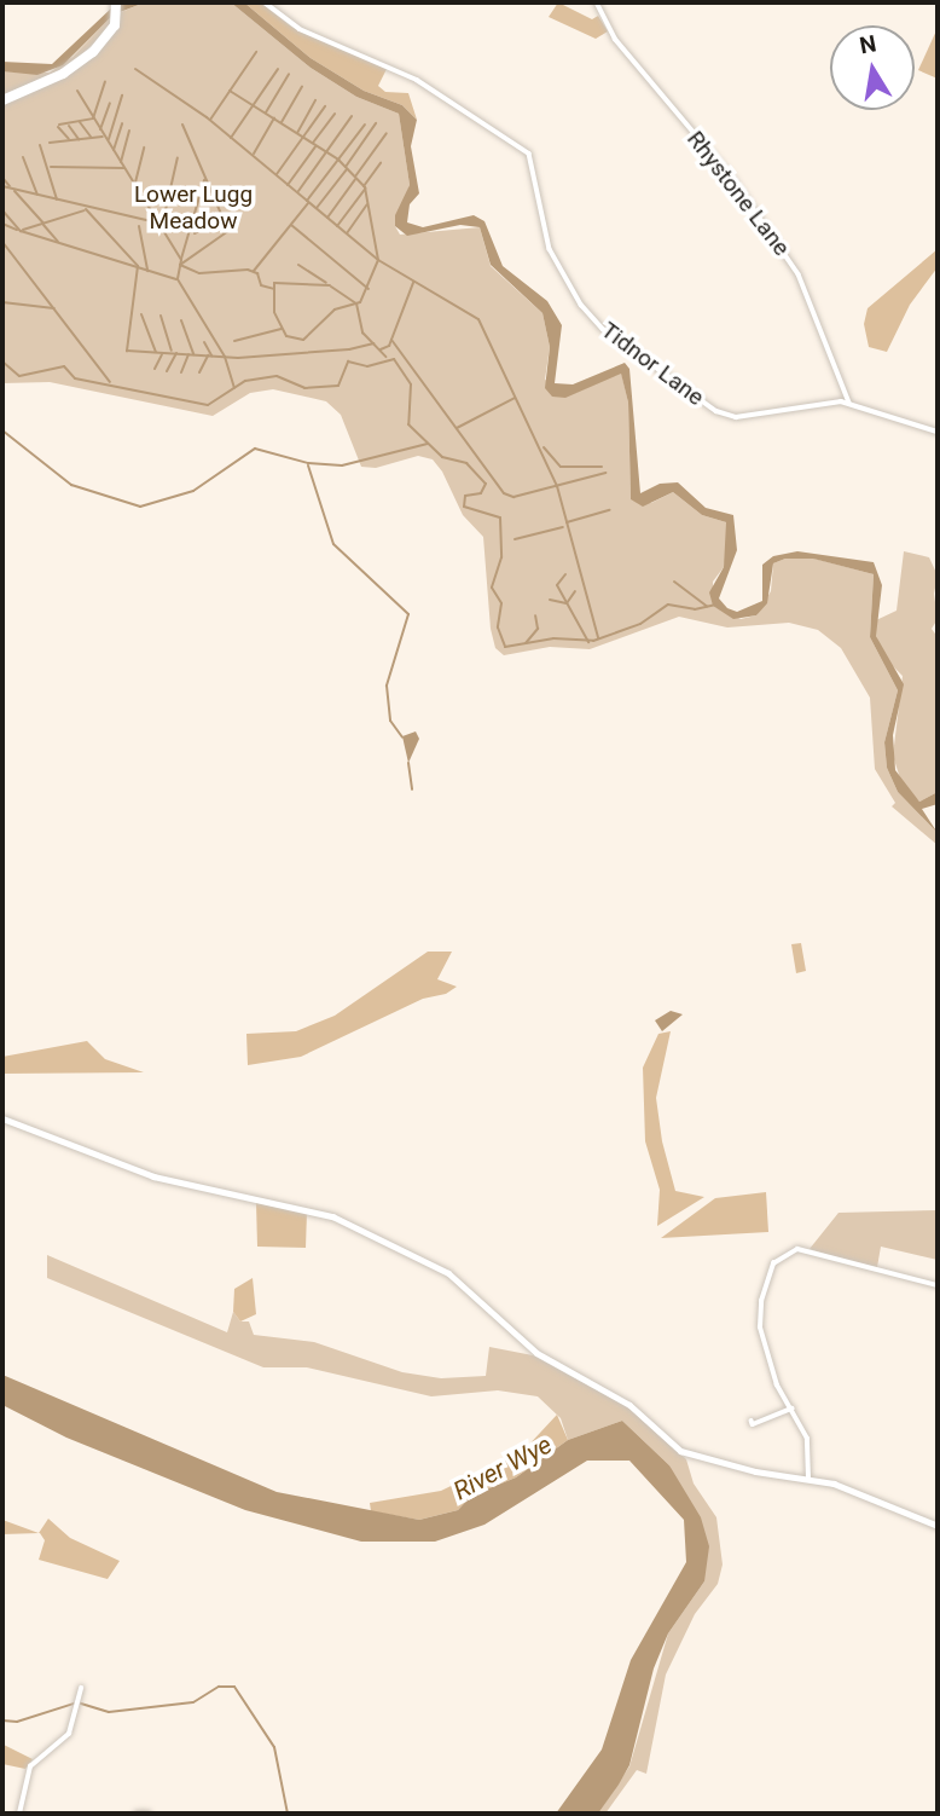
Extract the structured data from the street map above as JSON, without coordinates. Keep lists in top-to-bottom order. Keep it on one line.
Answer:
{"streets":{"street":["Rhystone Lane","Tidnor Lane"]},"crossings":[["Rhystone Lane","Tidnor Lane"]],"water":["River Wye"],"parks":["Lower Lugg Meadow"],"north":"top"}
